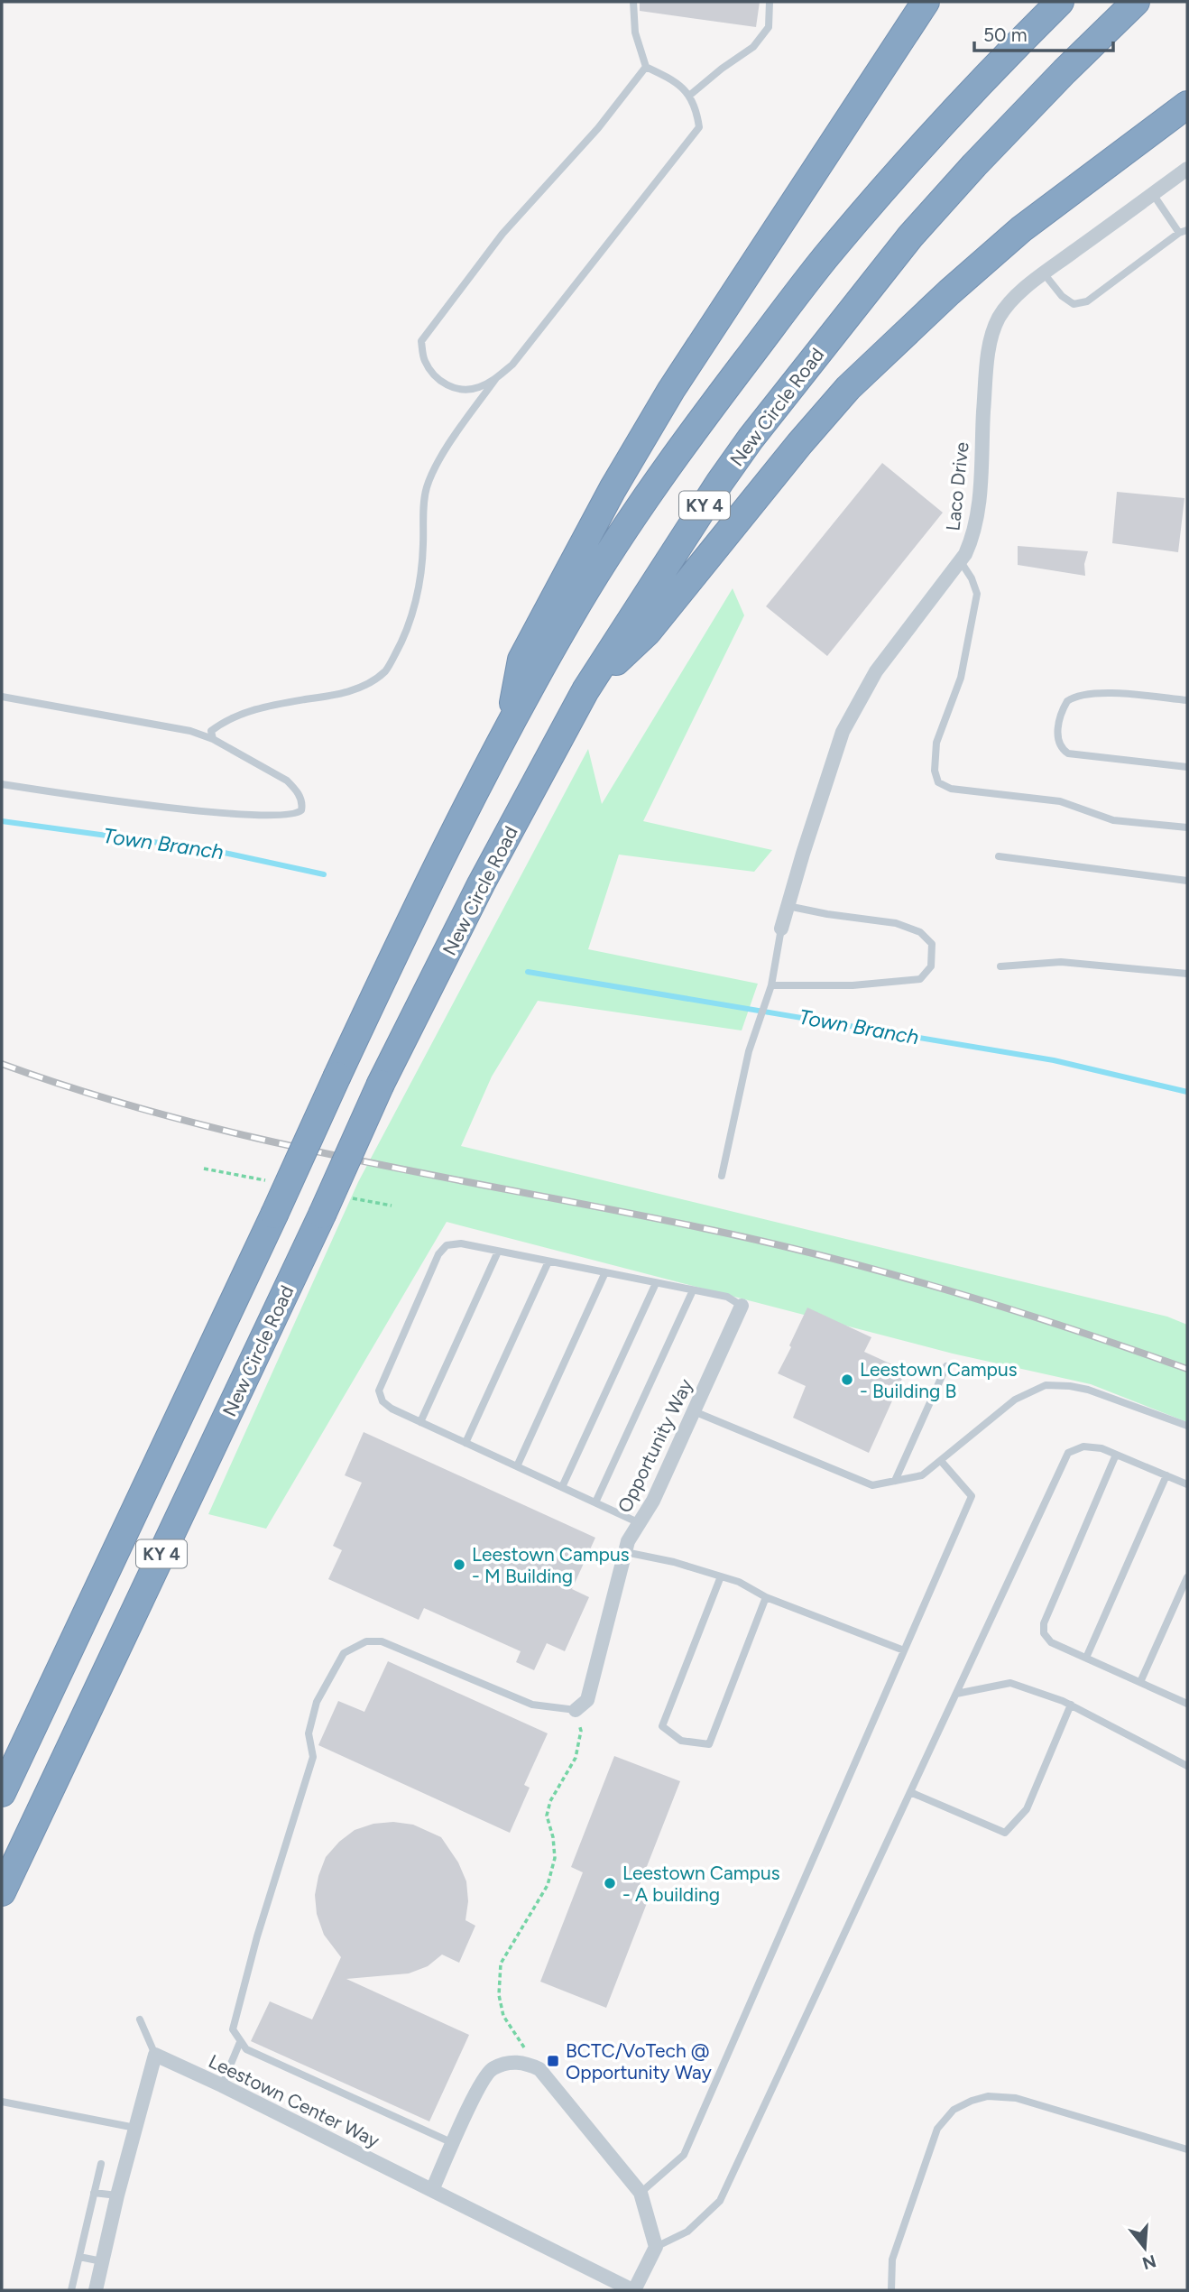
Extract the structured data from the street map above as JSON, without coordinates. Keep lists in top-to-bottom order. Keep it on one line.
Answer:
{"streets":{"highway":["New Circle Road","KY 4"],"street":["Laco Drive","Opportunity Way","Leestown Center Way"]},"water":["Town Branch"],"places":{"other":["Leestown Campus - Building B","Leestown Campus - M Building","Leestown Campus - A building"],"transit":["BCTC/VoTech @ Opportunity Way"]},"scale_bar":"50 m","north":"bottom"}
